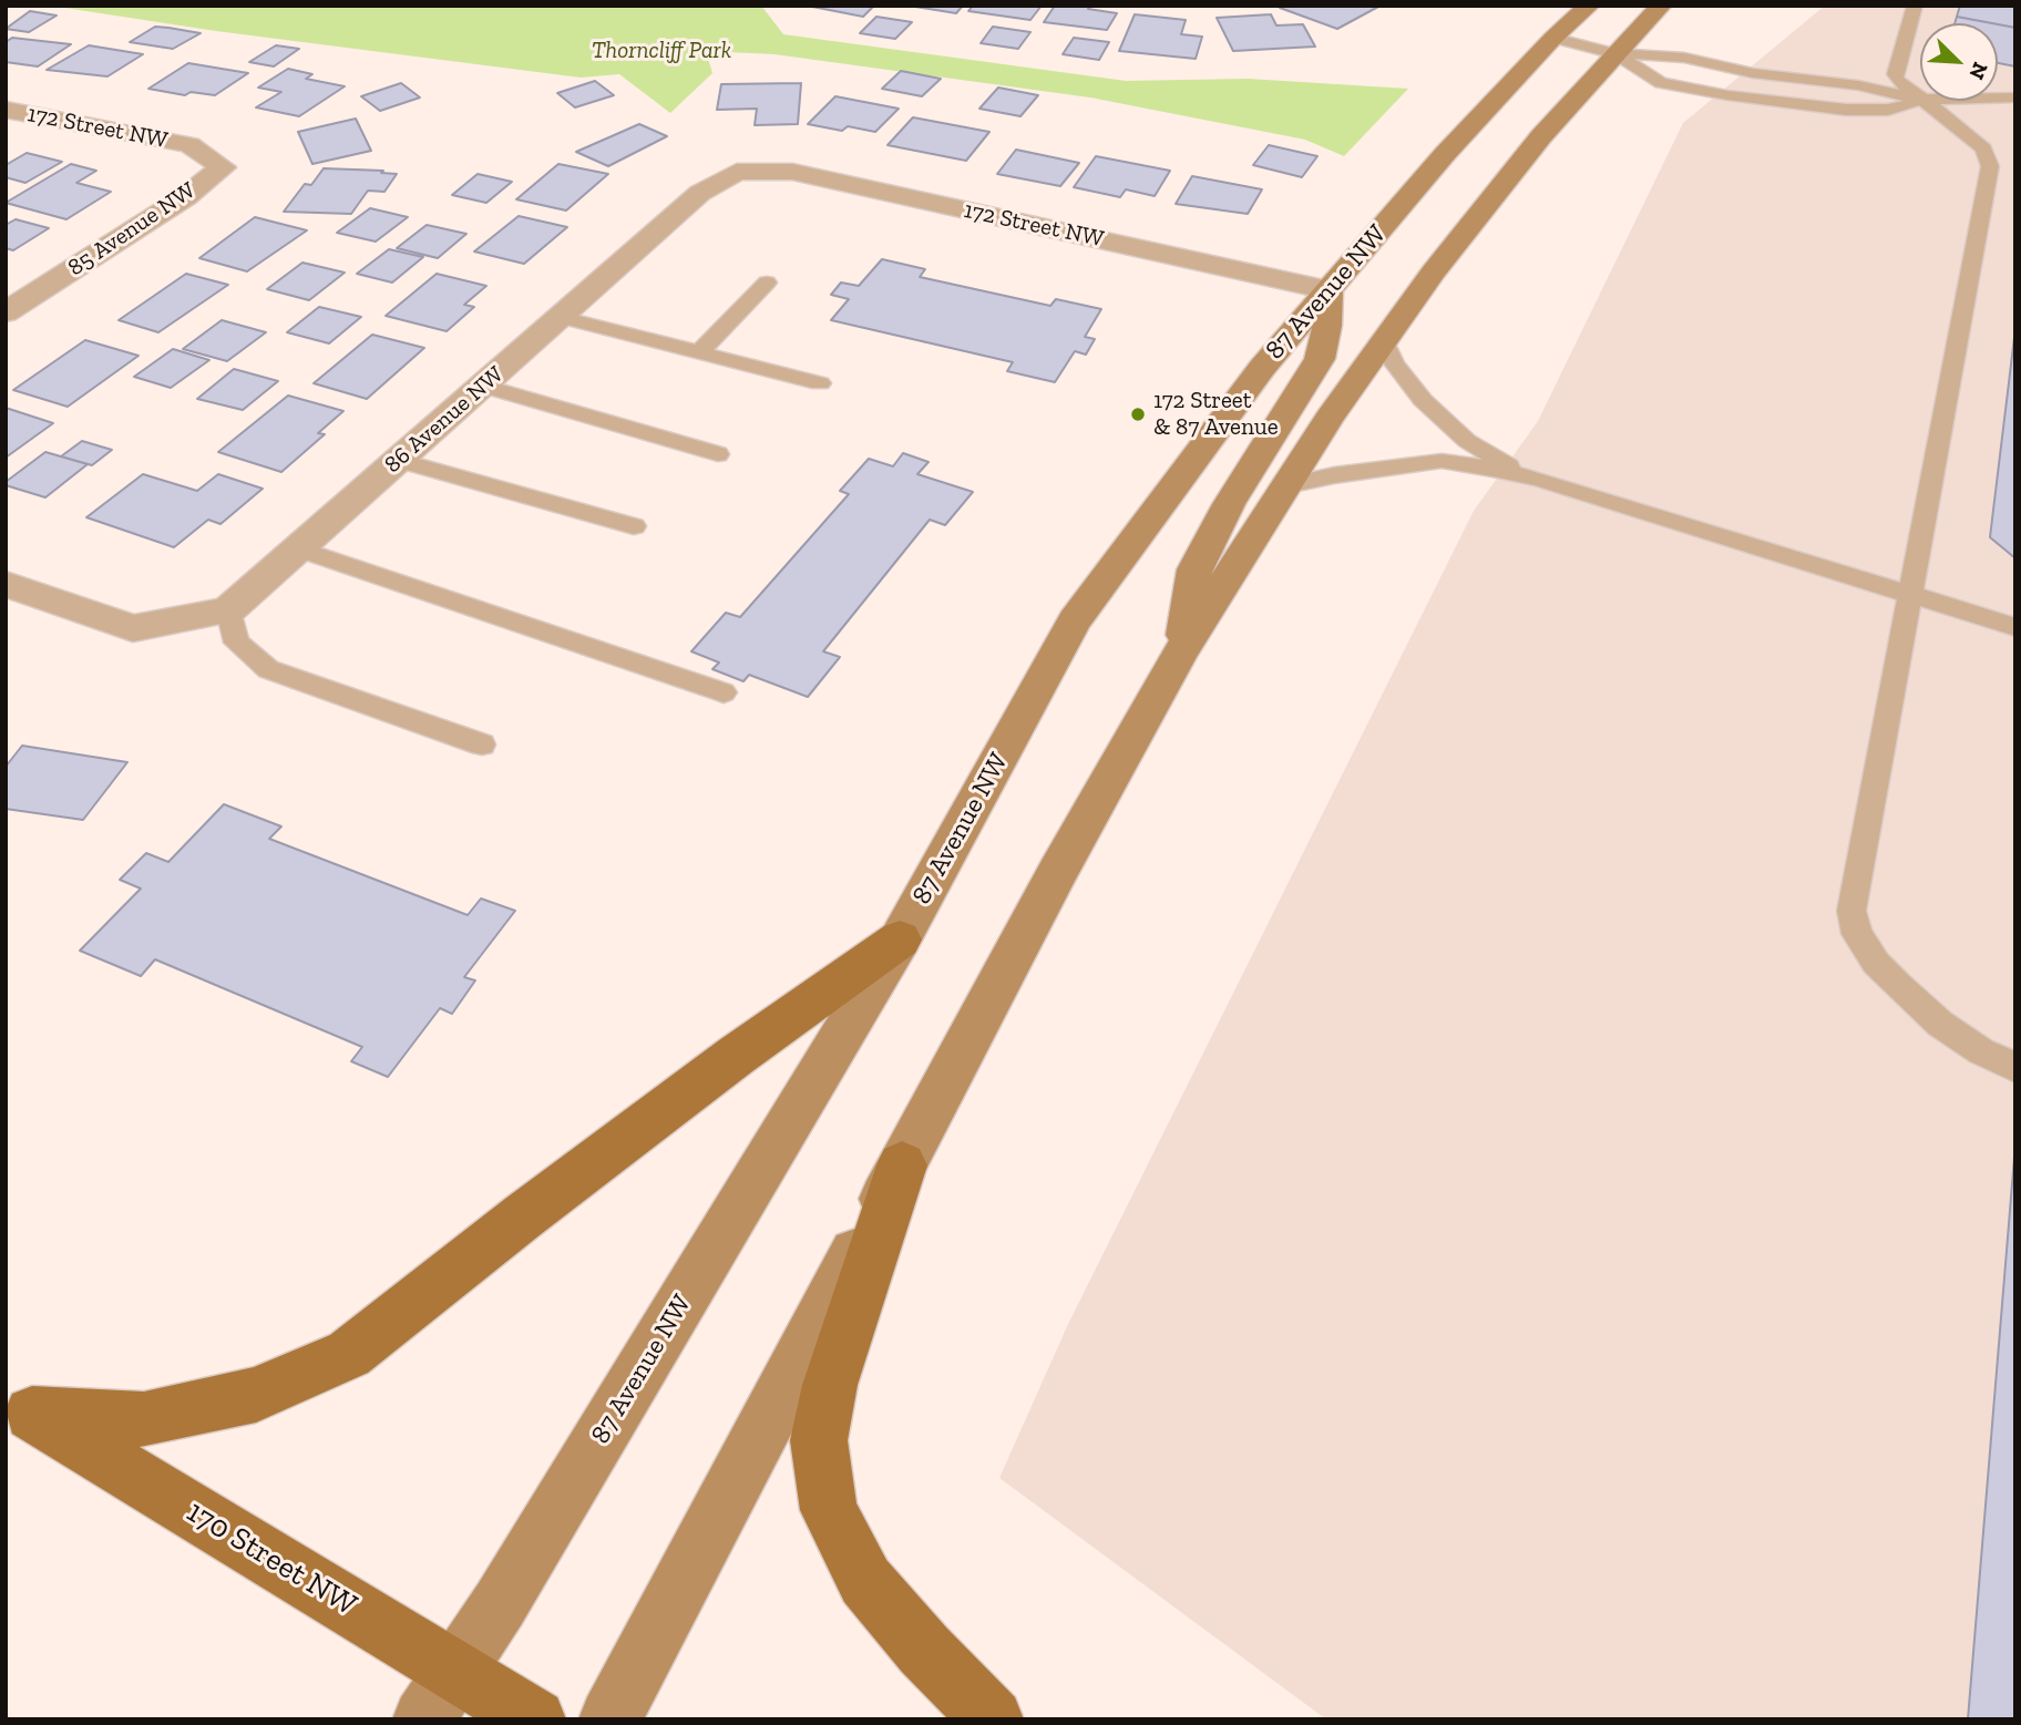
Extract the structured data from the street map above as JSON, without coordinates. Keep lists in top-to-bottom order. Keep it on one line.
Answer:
{"streets":{"main road":["87 Avenue NW","170 Street NW"],"street":["172 Street NW","85 Avenue NW","86 Avenue NW"]},"crossings":[["172 Street NW","85 Avenue NW"],["172 Street NW","87 Avenue NW"],["172 Street NW","86 Avenue NW"],["87 Avenue NW","170 Street NW"]],"parks":["Thorncliff Park"],"places":["172 Street & 87 Avenue"],"north":"bottom right"}
